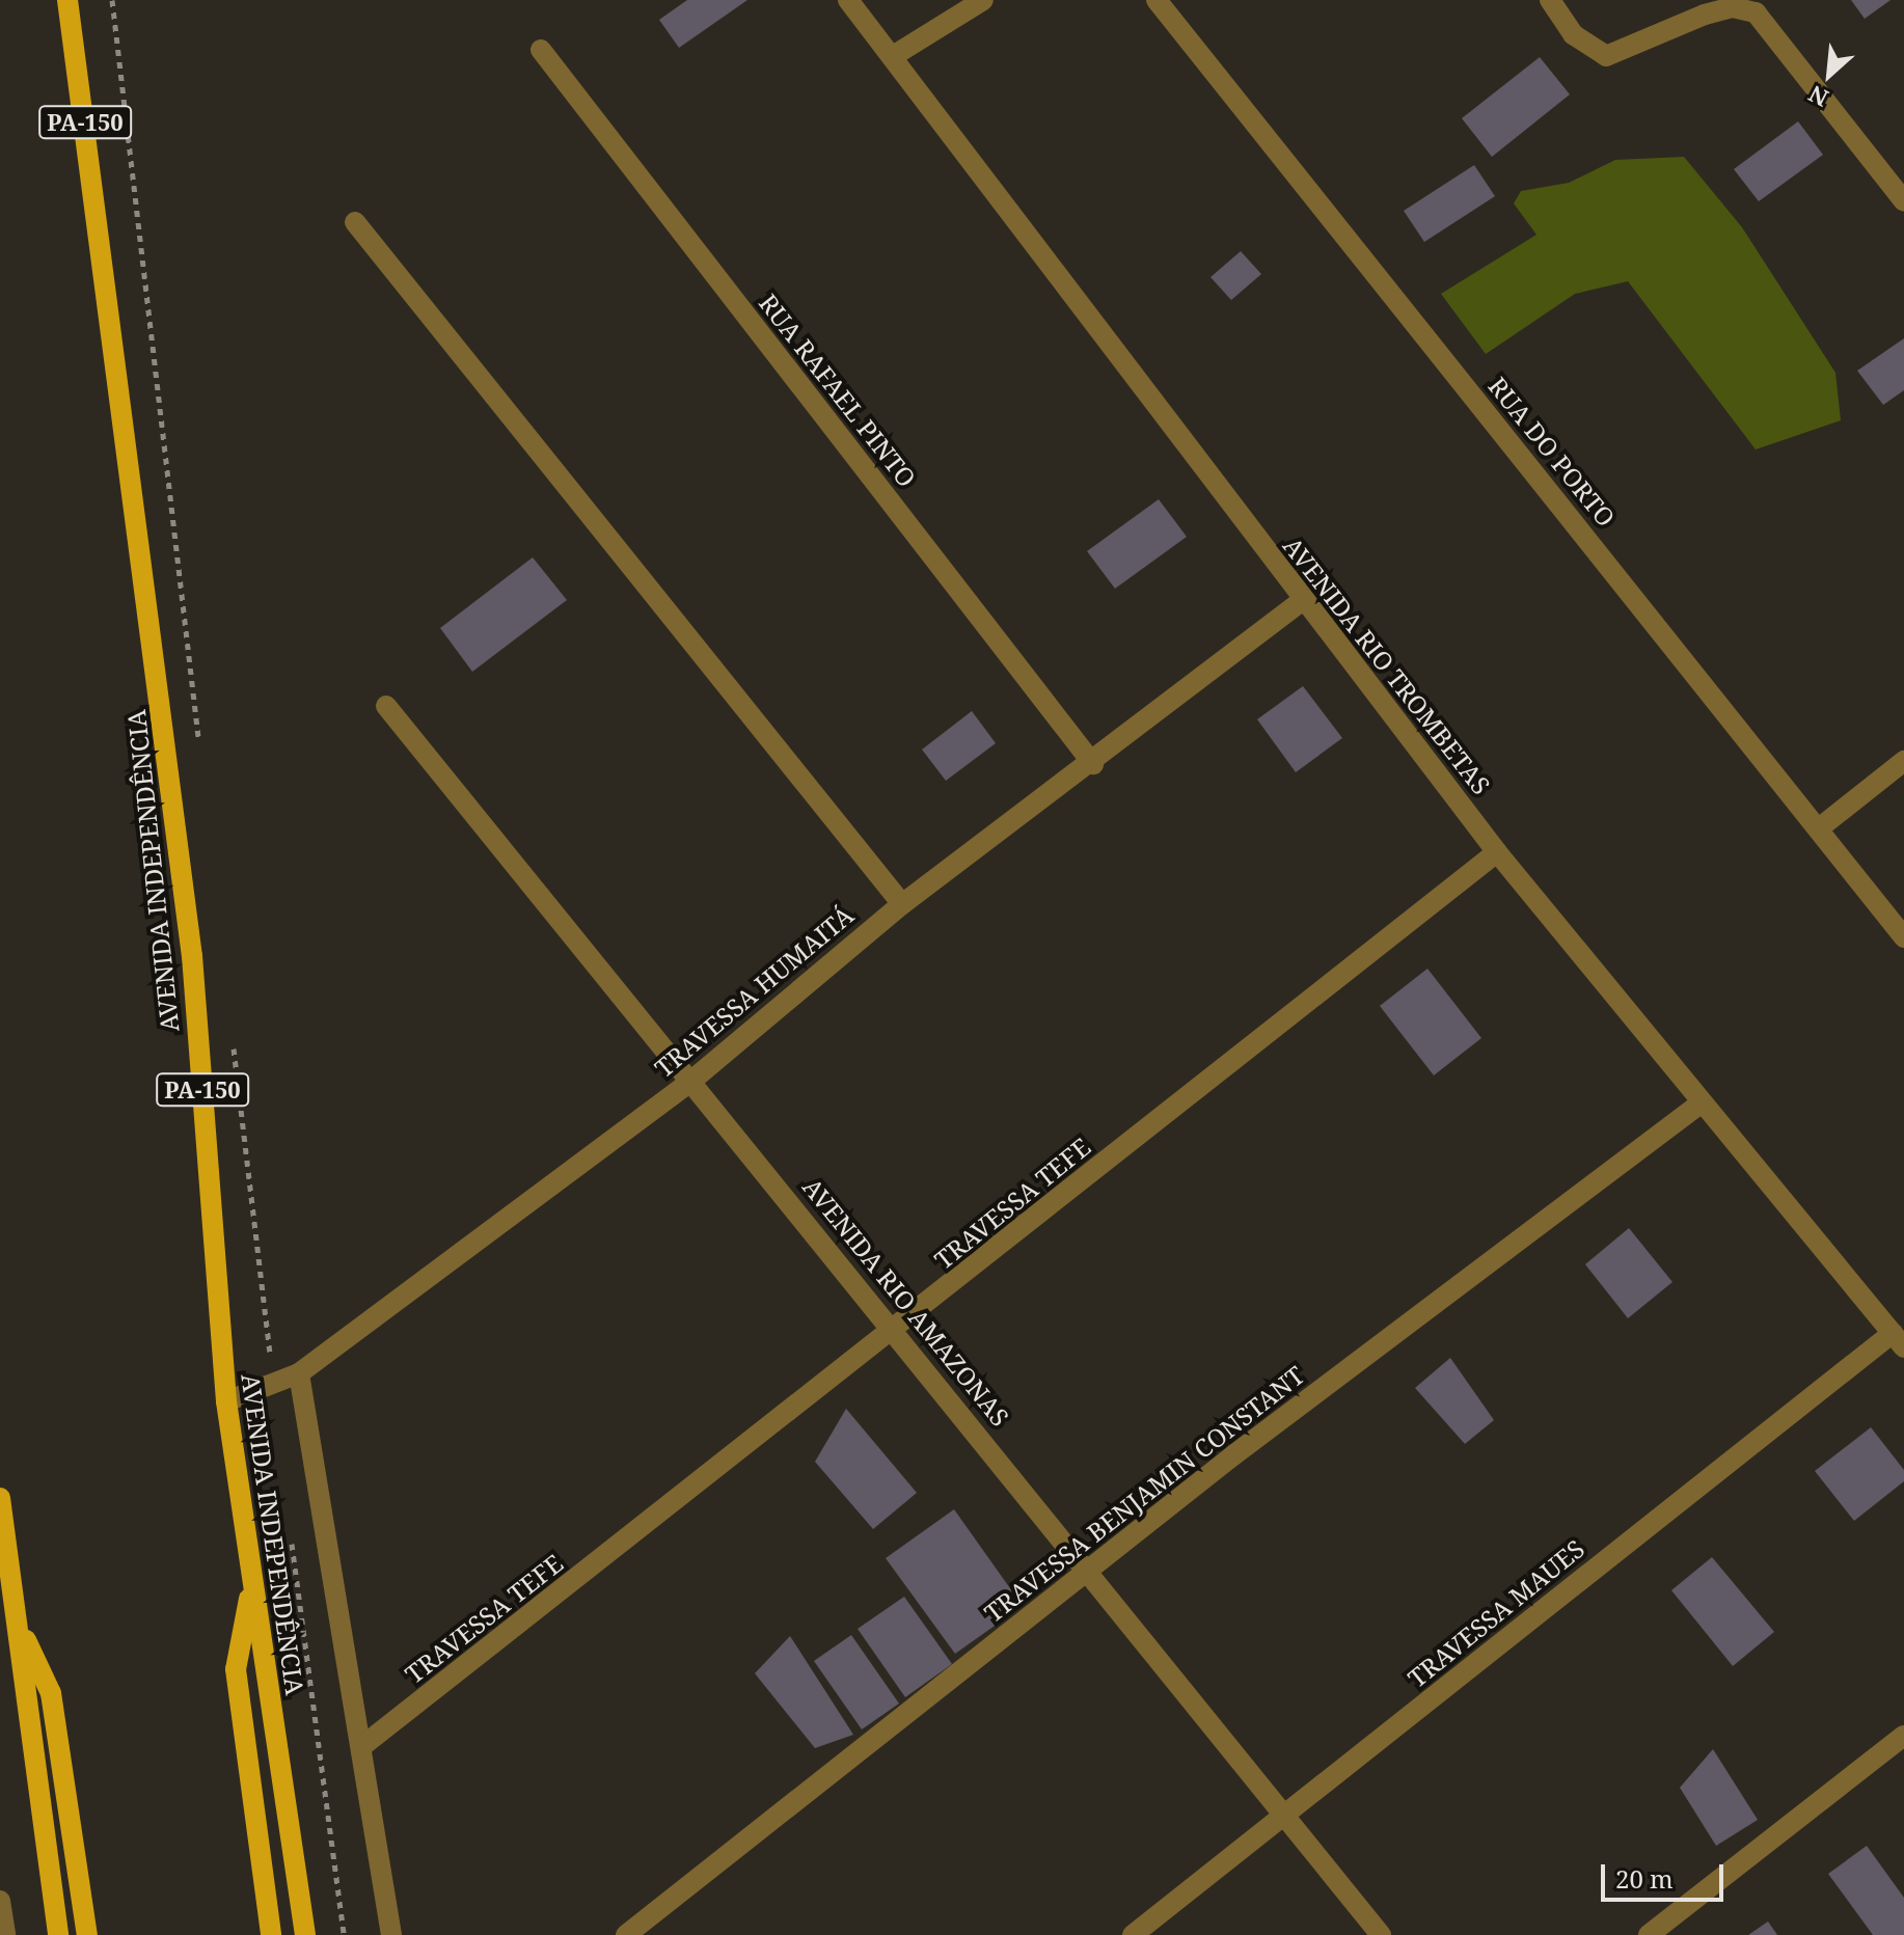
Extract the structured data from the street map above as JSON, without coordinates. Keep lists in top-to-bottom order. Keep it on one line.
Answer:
{"streets":{"main road":["PA-150","AVENIDA INDEPENDÊNCIA"],"street":["RUA RAFAEL PINTO","RUA DO PORTO","AVENIDA RIO TROMBETAS","TRAVESSA HUMAITÁ","TRAVESSA TEFE","AVENIDA RIO AMAZONAS","TRAVESSA BENJAMIN CONSTANT","TRAVESSA MAUES"]},"crossings":[["RUA RAFAEL PINTO","TRAVESSA HUMAITÁ"],["AVENIDA RIO TROMBETAS","TRAVESSA HUMAITÁ"],["AVENIDA RIO TROMBETAS","TRAVESSA TEFE"],["AVENIDA RIO TROMBETAS","TRAVESSA BENJAMIN CONSTANT"],["AVENIDA RIO TROMBETAS","TRAVESSA MAUES"],["AVENIDA INDEPENDÊNCIA","TRAVESSA HUMAITÁ"],["TRAVESSA HUMAITÁ","AVENIDA RIO AMAZONAS"],["TRAVESSA TEFE","AVENIDA RIO AMAZONAS"],["AVENIDA RIO AMAZONAS","TRAVESSA BENJAMIN CONSTANT"],["AVENIDA RIO AMAZONAS","TRAVESSA MAUES"]],"scale_bar":"20 m","north":"bottom left"}
